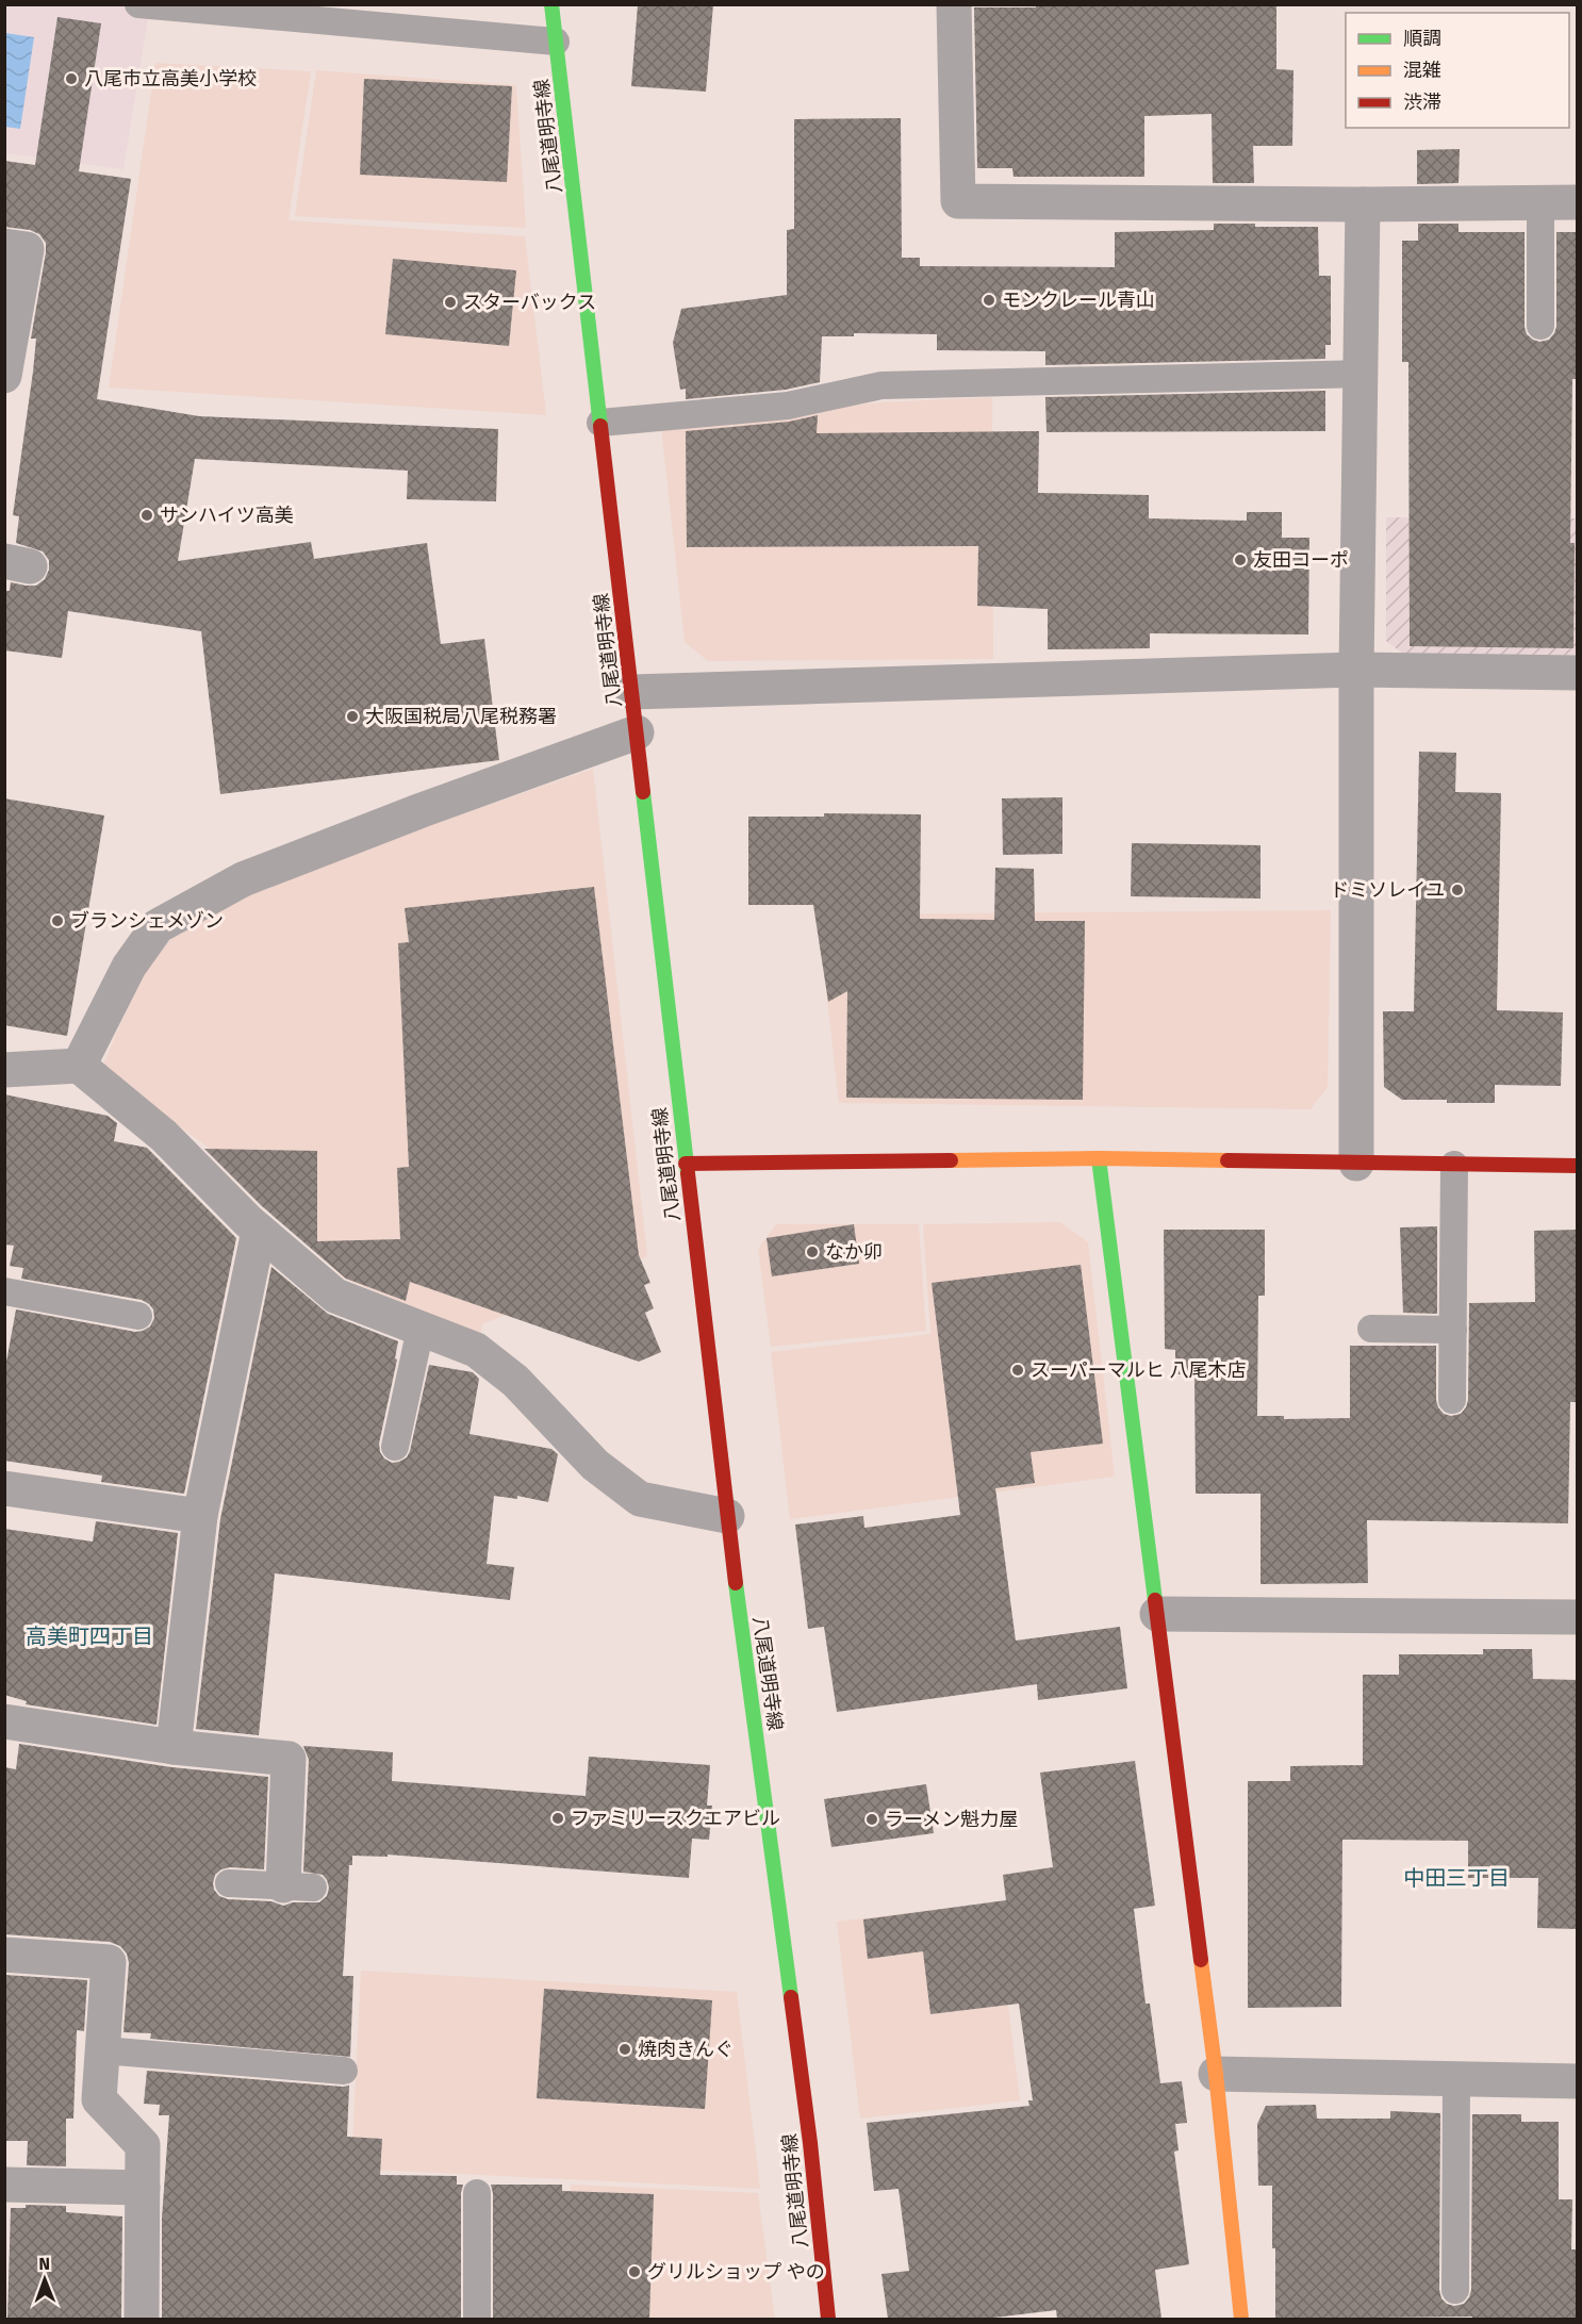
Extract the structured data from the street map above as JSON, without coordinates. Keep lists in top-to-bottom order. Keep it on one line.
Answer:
{"streets":{"main road":["八尾道明寺線"]},"districts":["高美町四丁目","中田三丁目"],"places":["八尾市立高美小学校","モンクレール青山","スターバックス","サンハイツ高美","友田コーポ","大阪国税局八尾税務署","ドミソレイユ","ブランシェメゾン","なか卯","スーパーマルヒ 八尾木店","ファミリースクエアビル","ラーメン魁力屋","焼肉きんぐ","グリルショップ やの"],"legend":["順調","混雑","渋滞"],"north":"top"}
